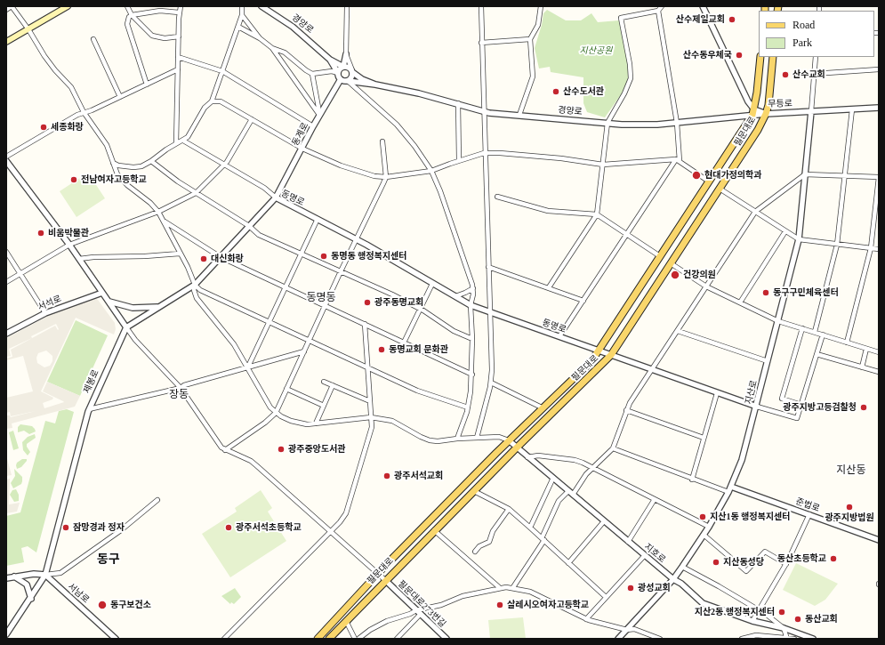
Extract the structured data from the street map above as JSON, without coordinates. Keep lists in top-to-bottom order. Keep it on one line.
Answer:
{"streets":{"main road":["필문대로"],"street":["경양로","무등로","동계로","동명로","서석로","제봉로","지산로","준법로","지호로","서남로","필문대로273번길"]},"crossings":[["경양로","무등로"],["경양로","필문대로"],["경양로","동계로"],["무등로","필문대로"],["무등로","지산로"],["필문대로","동명로"],["필문대로","지호로"],["필문대로","필문대로273번길"],["동계로","동명로"],["동명로","제봉로"],["동명로","지산로"],["제봉로","서남로"],["지산로","준법로"],["지산로","지호로"]],"districts":["동명동","장동","지산동","동구"],"parks":["지산공원"],"places":["산수제일교회","산수동우체국","산수교회","산수도서관","세종화랑","현대가정의학과","전남여자고등학교","비움박물관","동명동 행정복지센터","대신화랑","건강의원","동구구민체육센터","광주동명교회","동명교회 문화관","광주지방고등검찰청","광주중앙도서관","광주서석교회","광주지방법원","지산1동 행정복지센터","잠망경과 정자","광주서석초등학교","동산초등학교","지산동성당","광성교회","동구보건소","살레시오여자고등학교","지산2동 행정복지센터","동산교회"],"legend":["Road","Park"]}
